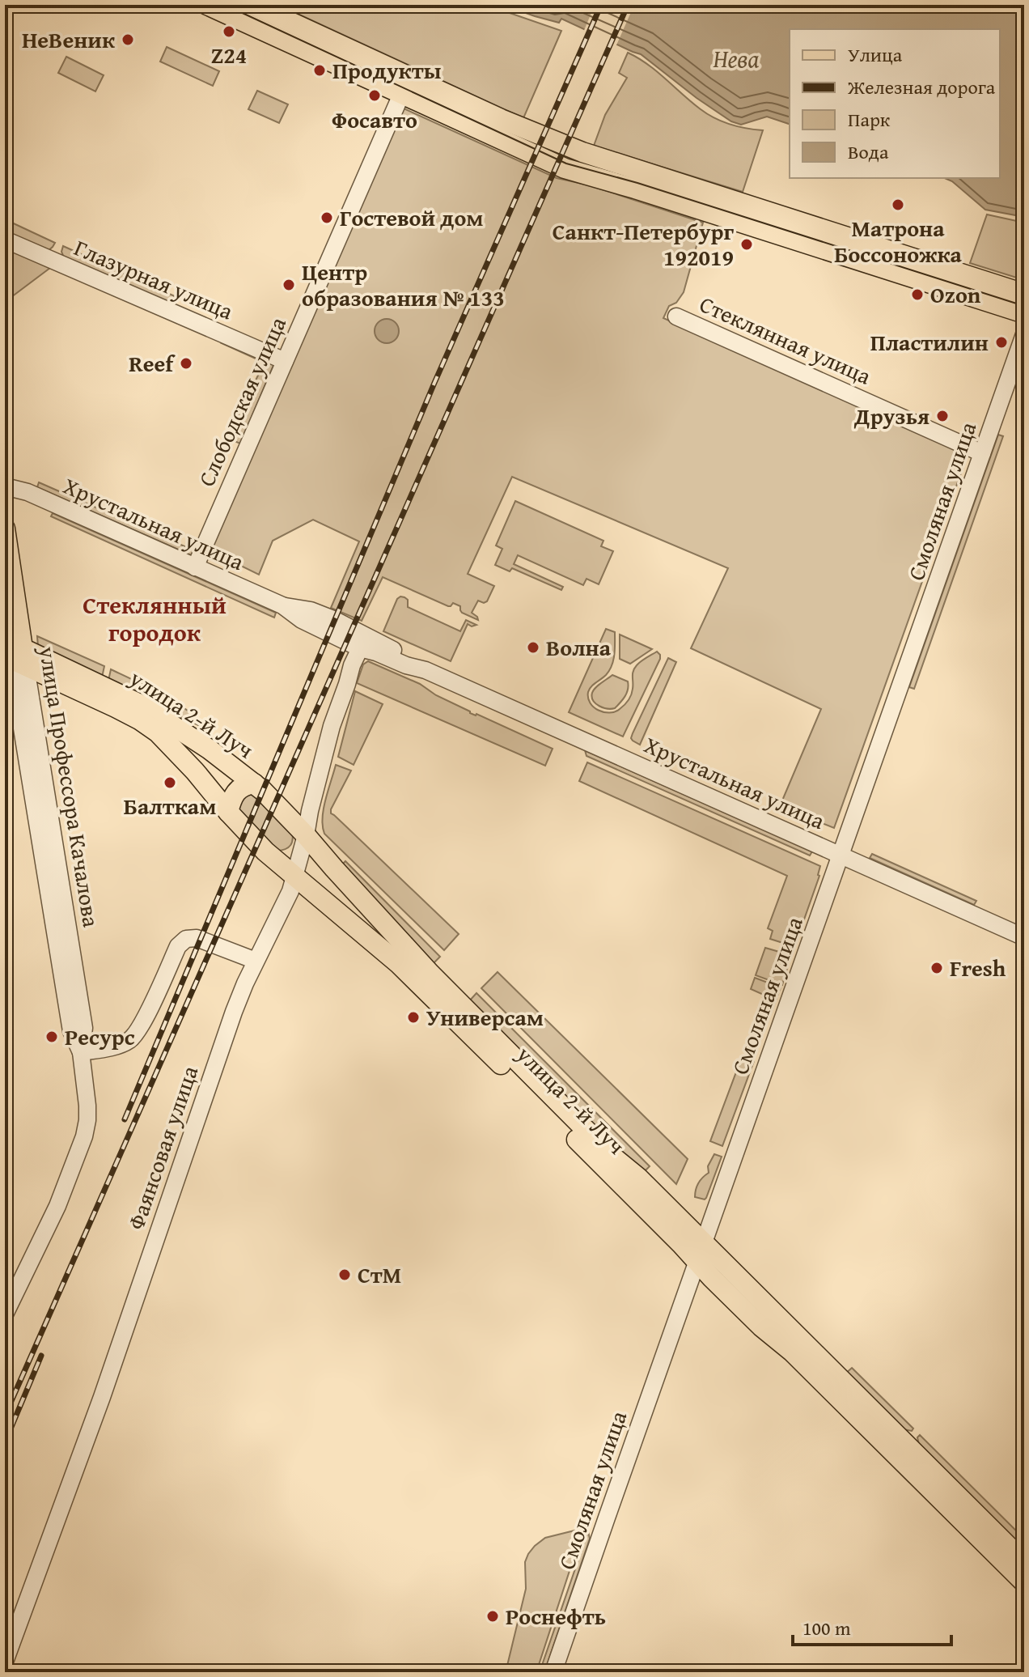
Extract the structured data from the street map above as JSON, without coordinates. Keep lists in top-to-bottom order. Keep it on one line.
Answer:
{"streets":{"main road":["улица 2-й Луч","улица Профессора Качалова"],"street":["Глазурная улица","Стеклянная улица","Слободская улица","Смоляная улица","Хрустальная улица","Фаянсовая улица"]},"crossings":[["Глазурная улица","Слободская улица"],["Стеклянная улица","Смоляная улица"],["Слободская улица","Хрустальная улица"],["Смоляная улица","Хрустальная улица"],["Смоляная улица","улица 2-й Луч"],["Хрустальная улица","Фаянсовая улица"],["улица 2-й Луч","улица Профессора Качалова"],["улица 2-й Луч","Фаянсовая улица"]],"districts":["Стеклянный городок"],"water":["Нева"],"places":["Z24","НеВеник","Продукты","Фосавто","Матрона Боссоножка","Гостевой дом","Санкт-Петербург 192019","Центр образования № 133","Ozon","Пластилин","Reef","Друзья","Волна","Балткам","Fresh","Универсам","Ресурс","СтМ","Роснефть"],"legend":["Улица","Железная дорога","Парк","Вода"],"scale_bar":"100 m"}
